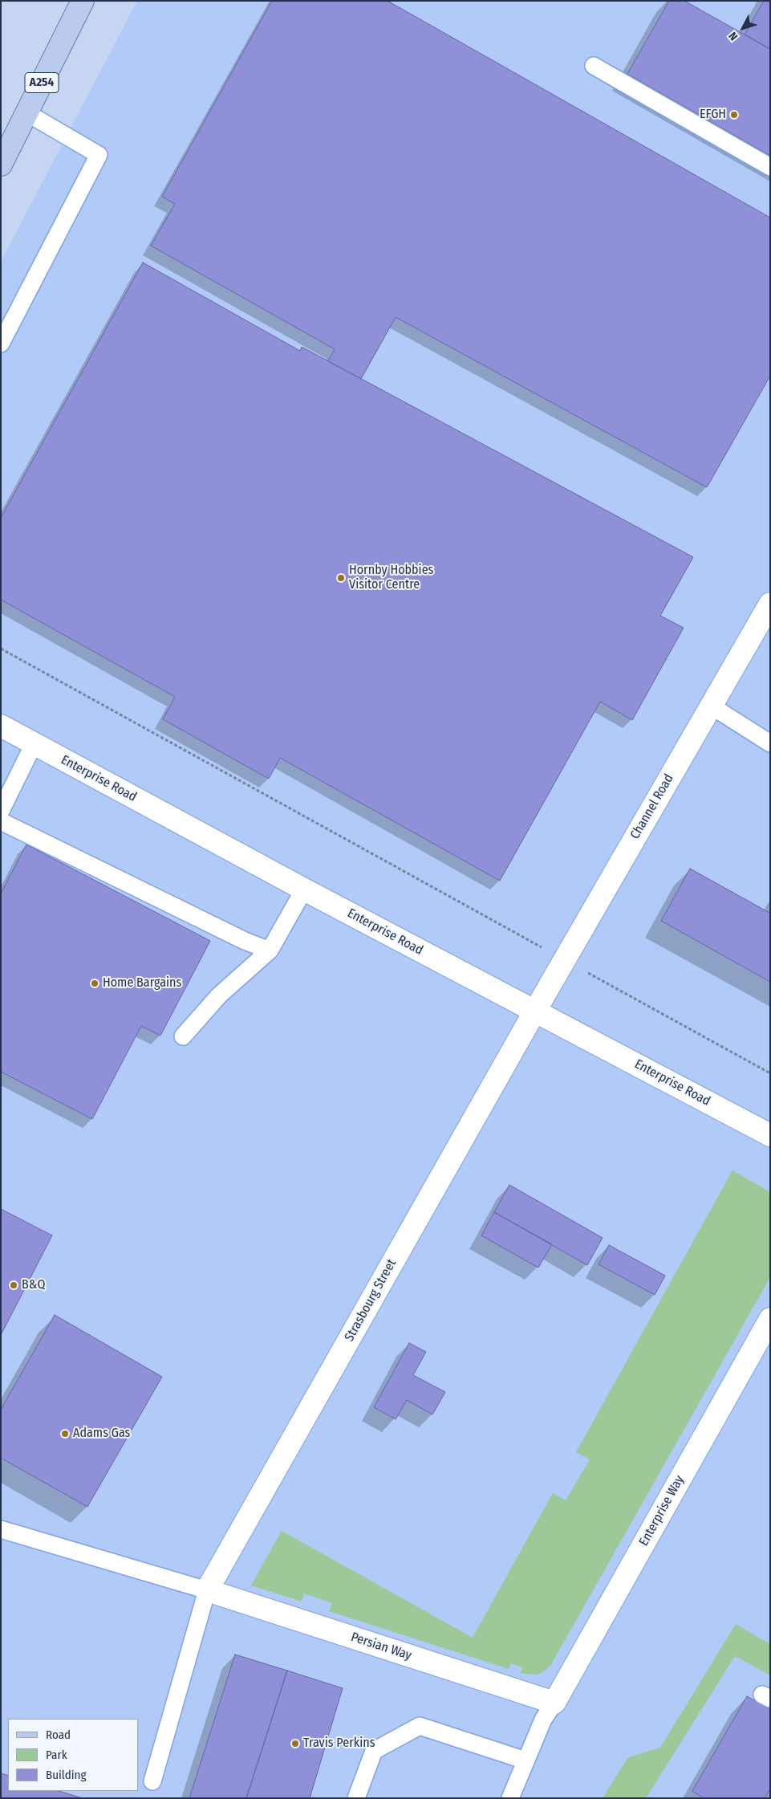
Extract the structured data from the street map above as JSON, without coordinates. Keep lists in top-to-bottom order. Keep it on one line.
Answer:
{"streets":{"main road":["A254"],"street":["Enterprise Road","Channel Road","Strasbourg Street","Enterprise Way","Persian Way"]},"crossings":[["Enterprise Road","Channel Road"],["Enterprise Road","Strasbourg Street"],["Channel Road","Strasbourg Street"],["Strasbourg Street","Persian Way"],["Enterprise Way","Persian Way"]],"places":["EFGH","Hornby Hobbies Visitor Centre","Home Bargains","B&Q","Adams Gas","Travis Perkins"],"legend":["Road","Park","Building"],"north":"bottom left"}
